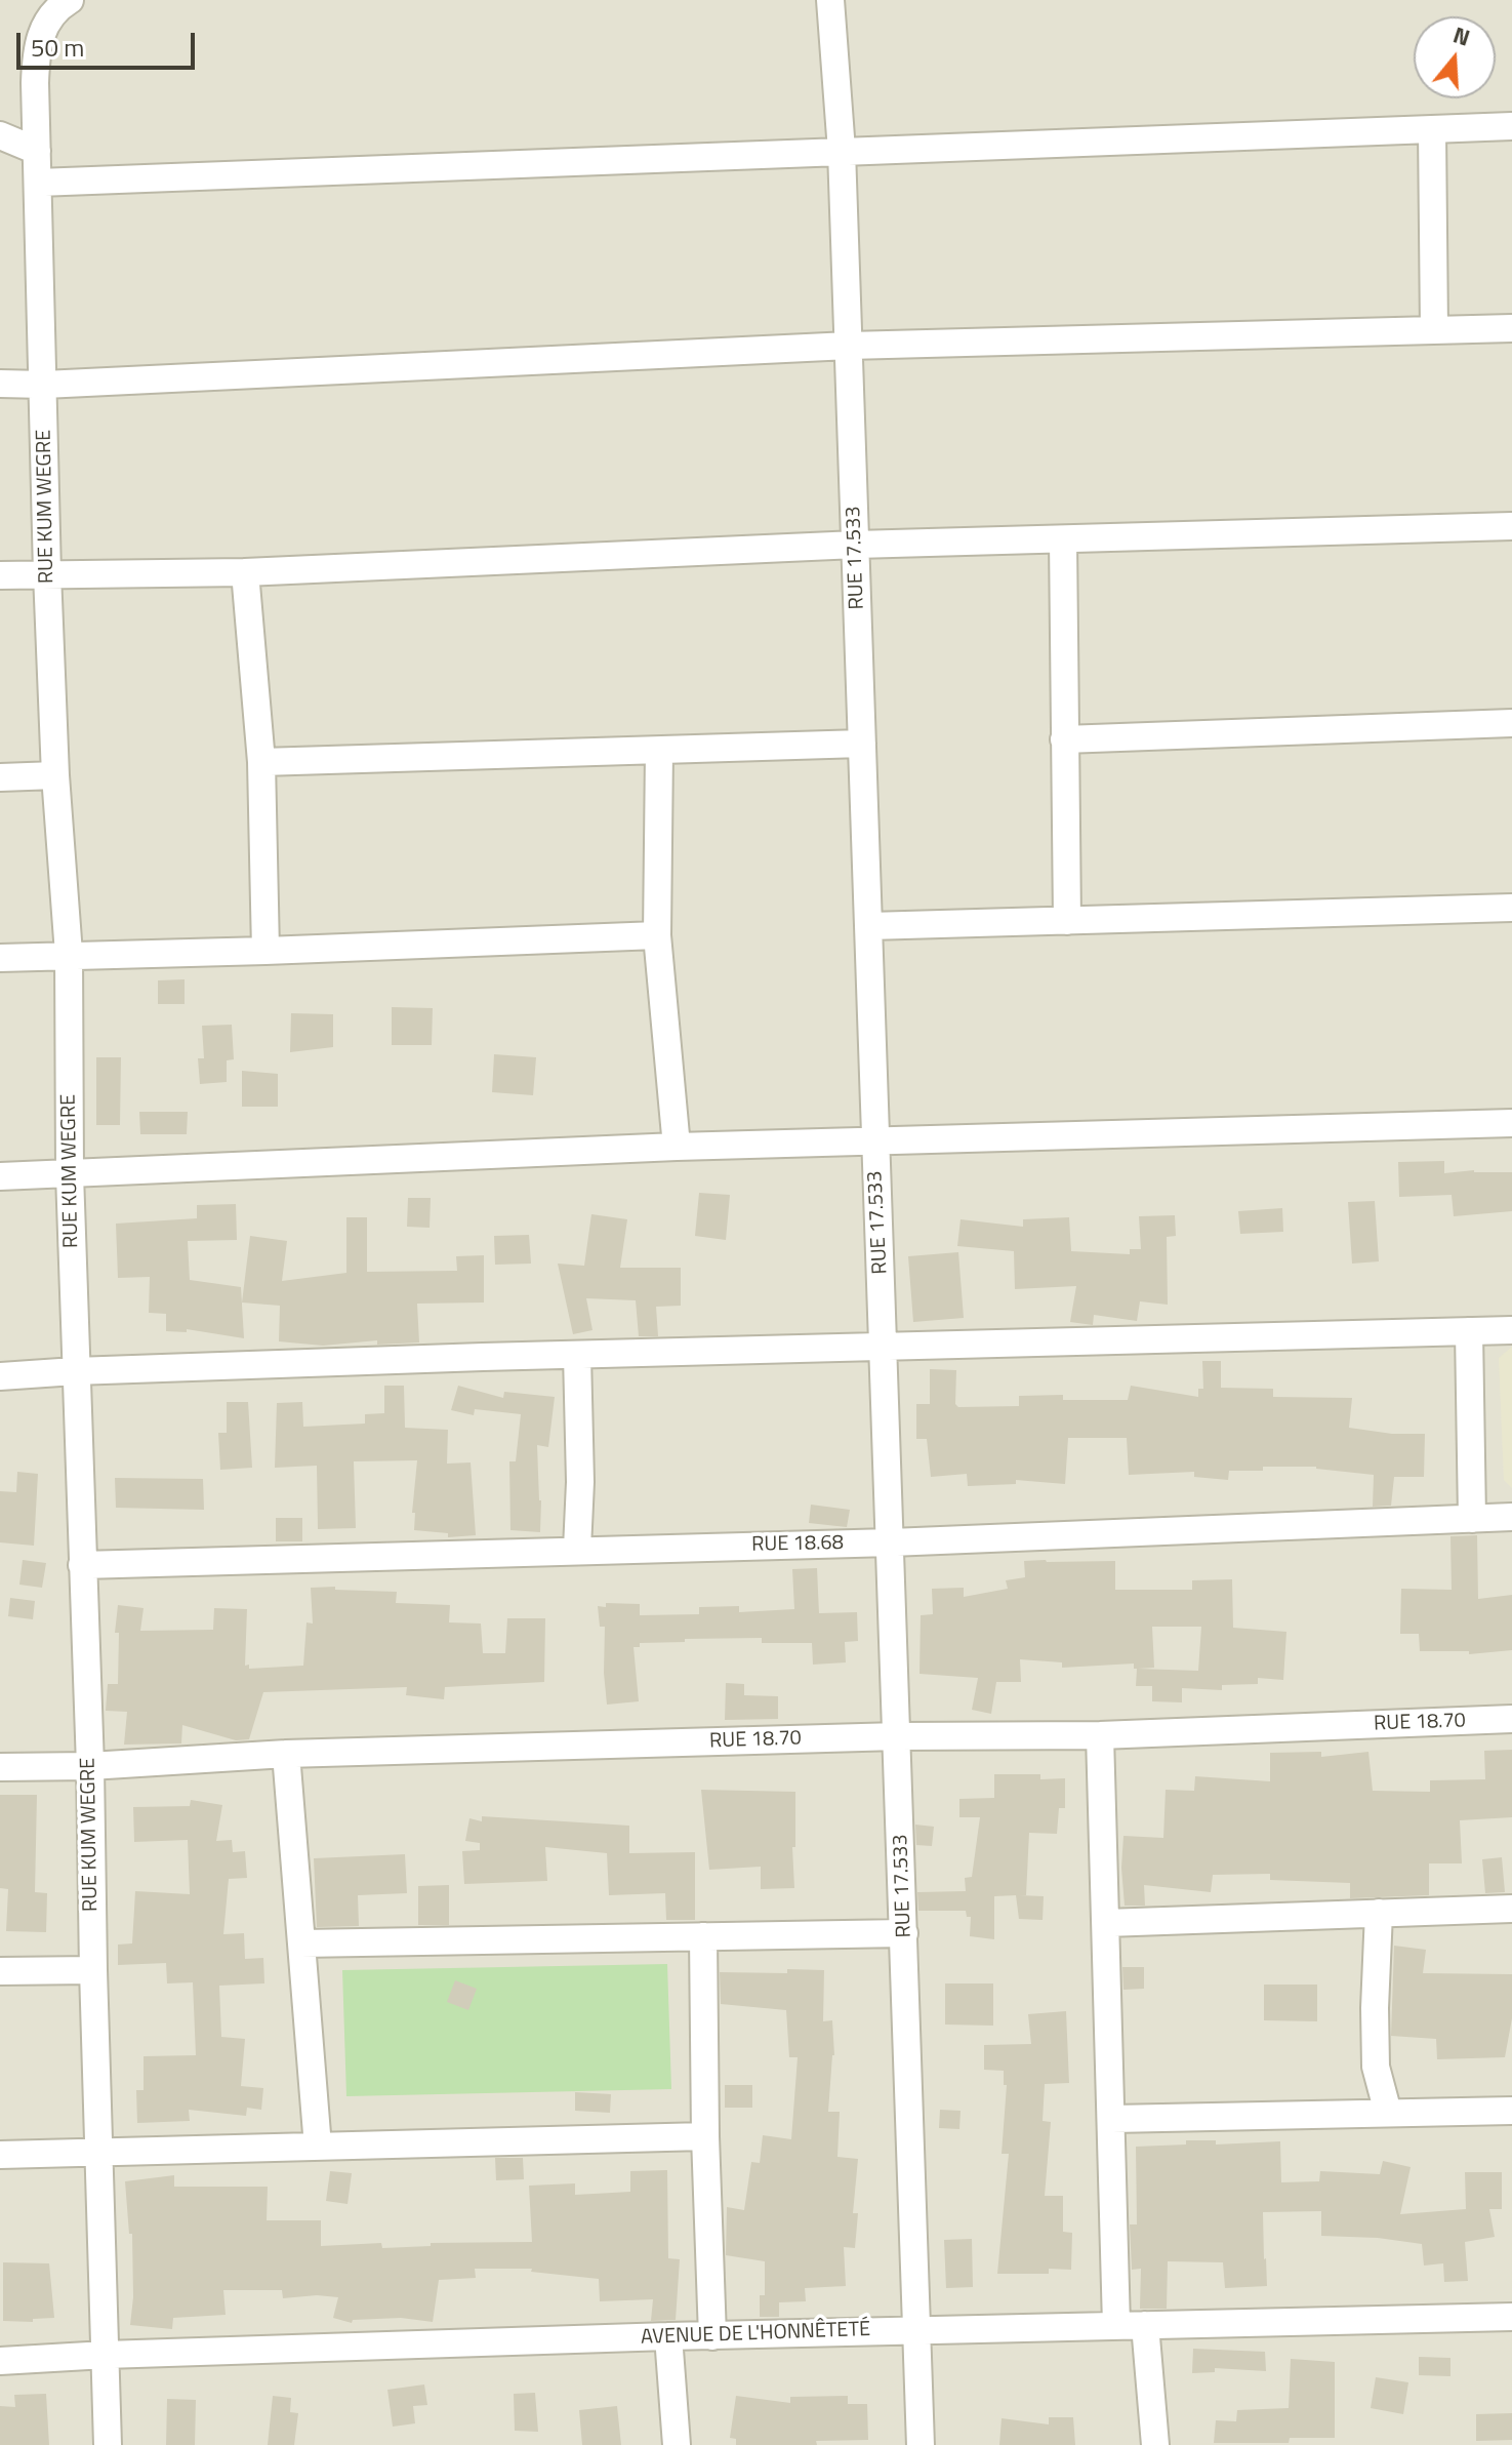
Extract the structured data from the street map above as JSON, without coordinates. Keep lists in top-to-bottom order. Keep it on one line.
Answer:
{"streets":{"street":["RUE KUM WEGRE","RUE 17.533","RUE 18.68","RUE 18.70","AVENUE DE L'HONNÊTETÉ"]},"crossings":[["RUE KUM WEGRE","RUE 18.68"],["RUE KUM WEGRE","RUE 18.70"],["RUE KUM WEGRE","AVENUE DE L'HONNÊTETÉ"],["RUE 17.533","RUE 18.68"],["RUE 17.533","RUE 18.70"],["RUE 17.533","AVENUE DE L'HONNÊTETÉ"]],"scale_bar":"50 m","north":"top"}
